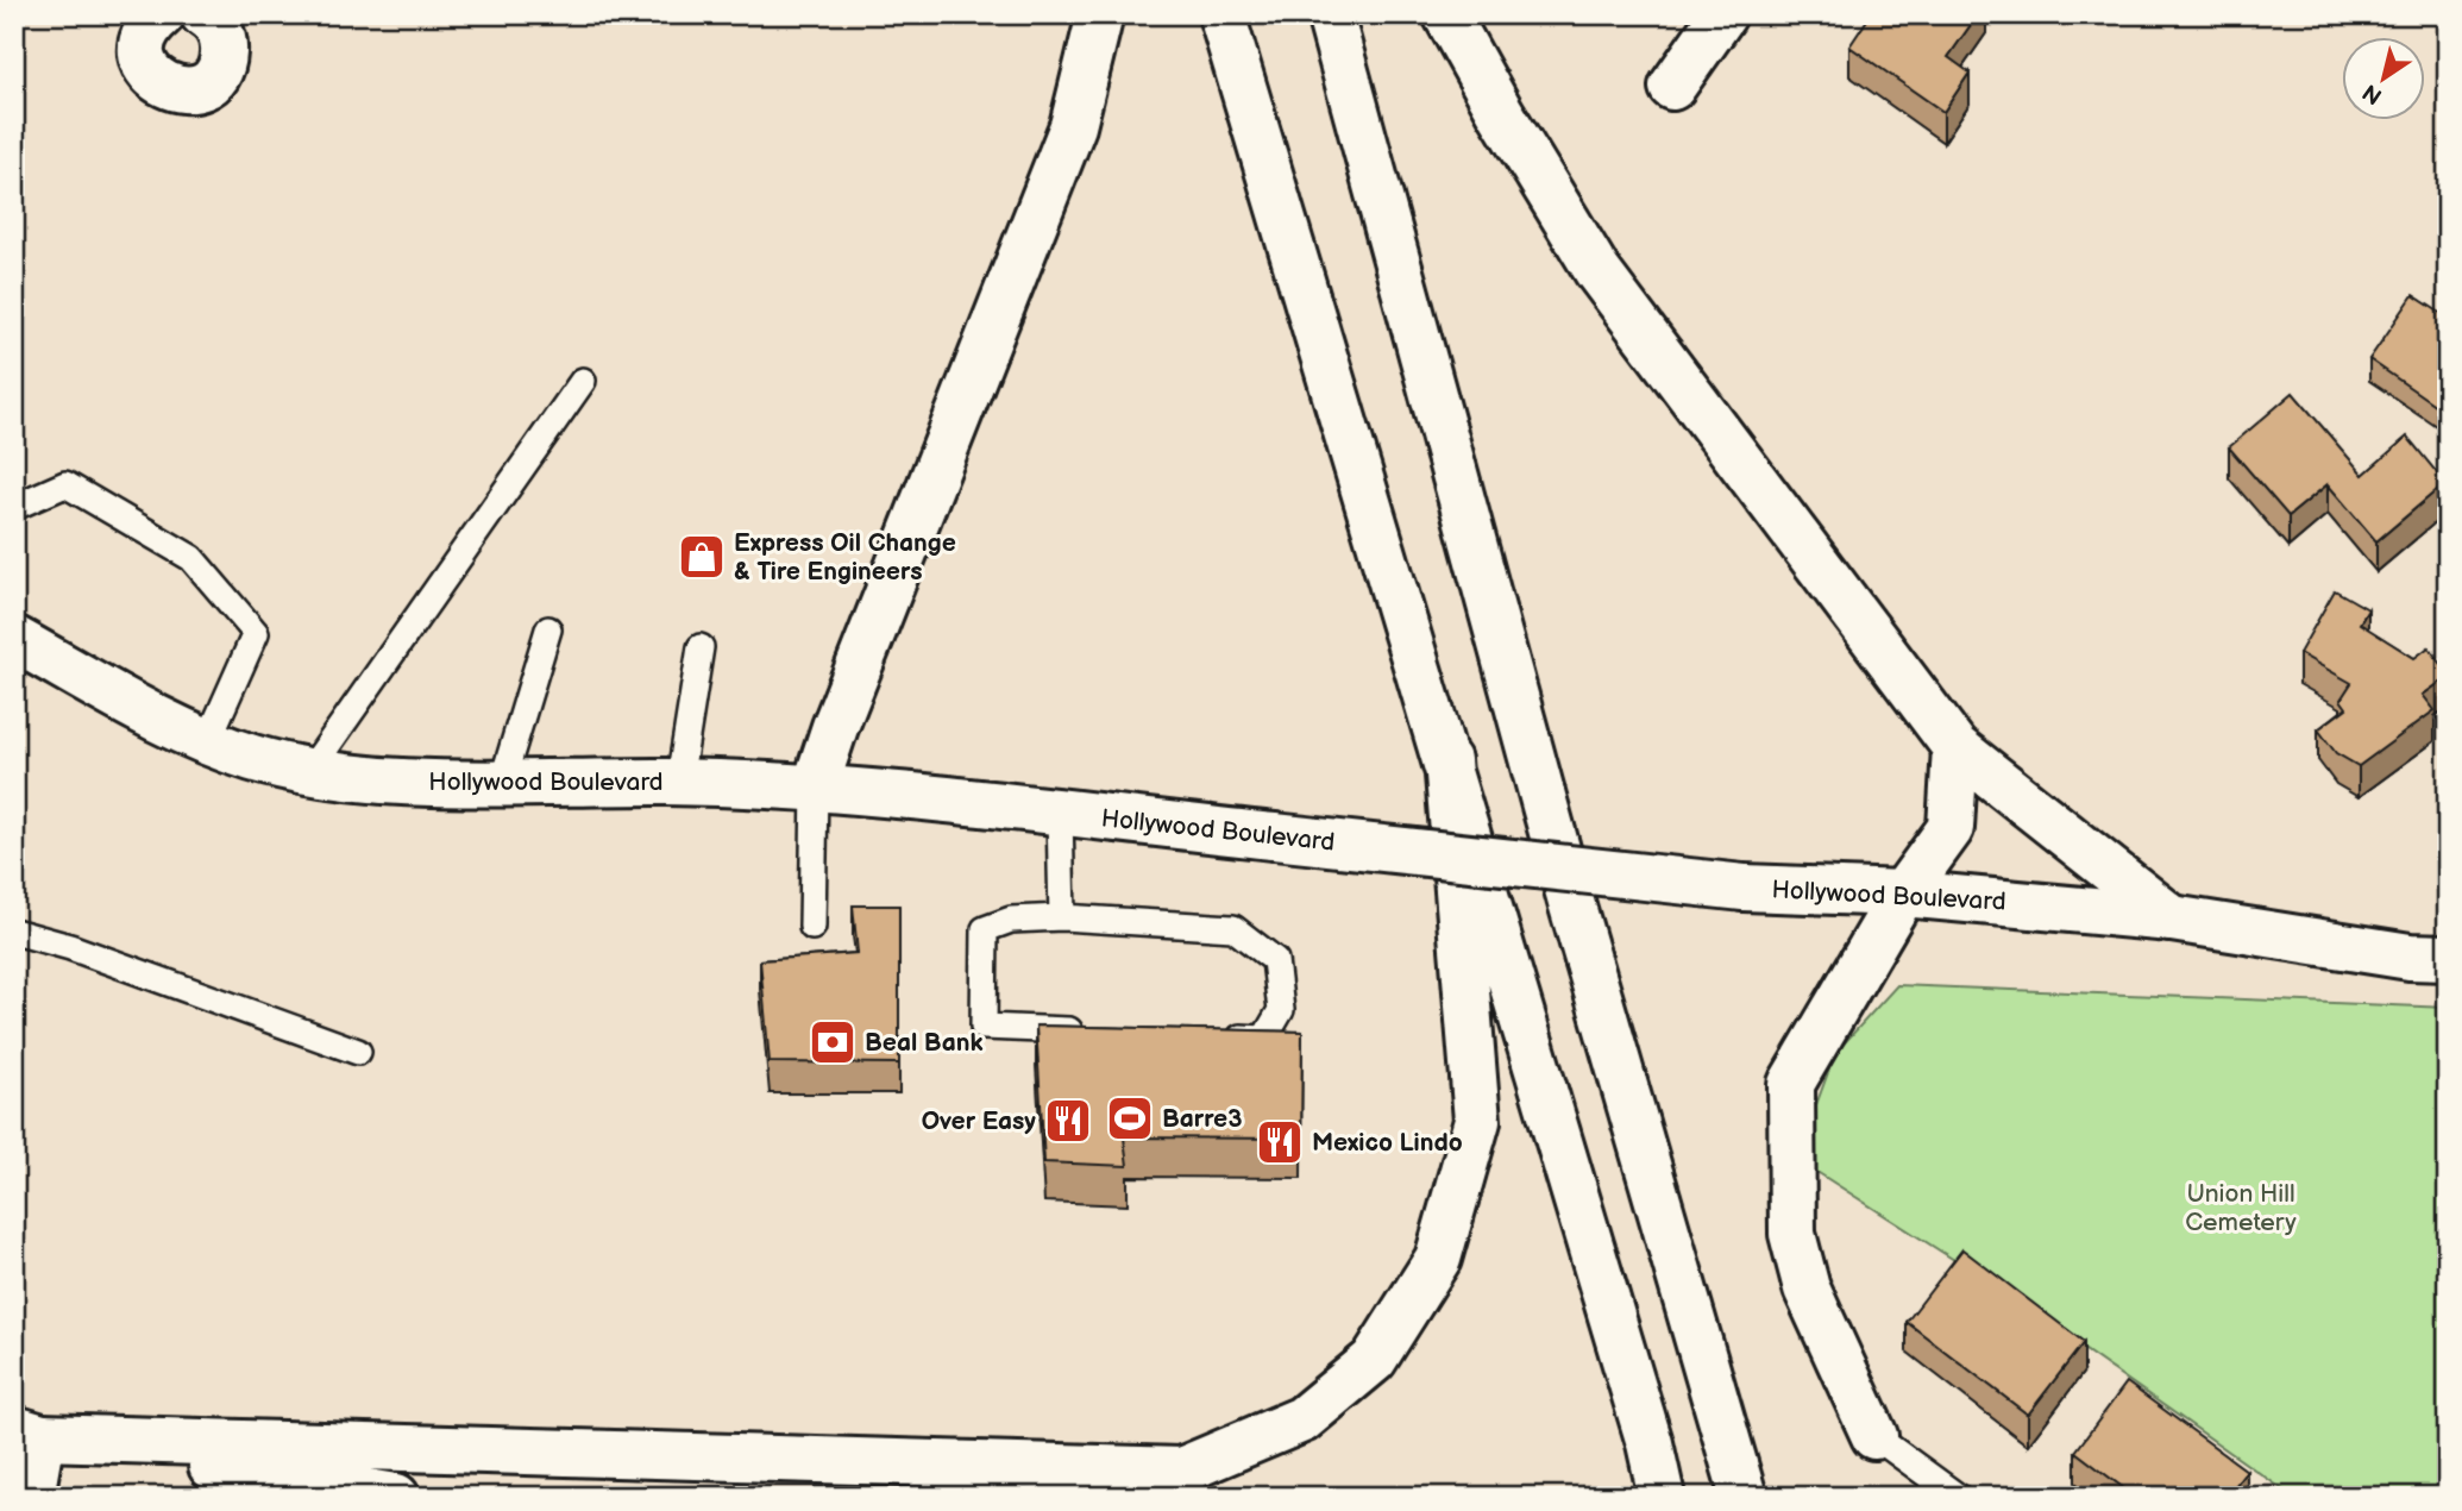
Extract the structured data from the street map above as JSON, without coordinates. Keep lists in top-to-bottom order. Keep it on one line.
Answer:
{"streets":{"main road":["Hollywood Boulevard"]},"parks":["Union Hill Cemetery"],"places":{"shop":["Express Oil Change & Tire Engineers"],"bank":["Beal Bank"],"sports":["Barre3"],"restaurant":["Over Easy","Mexico Lindo"]},"north":"bottom left"}
